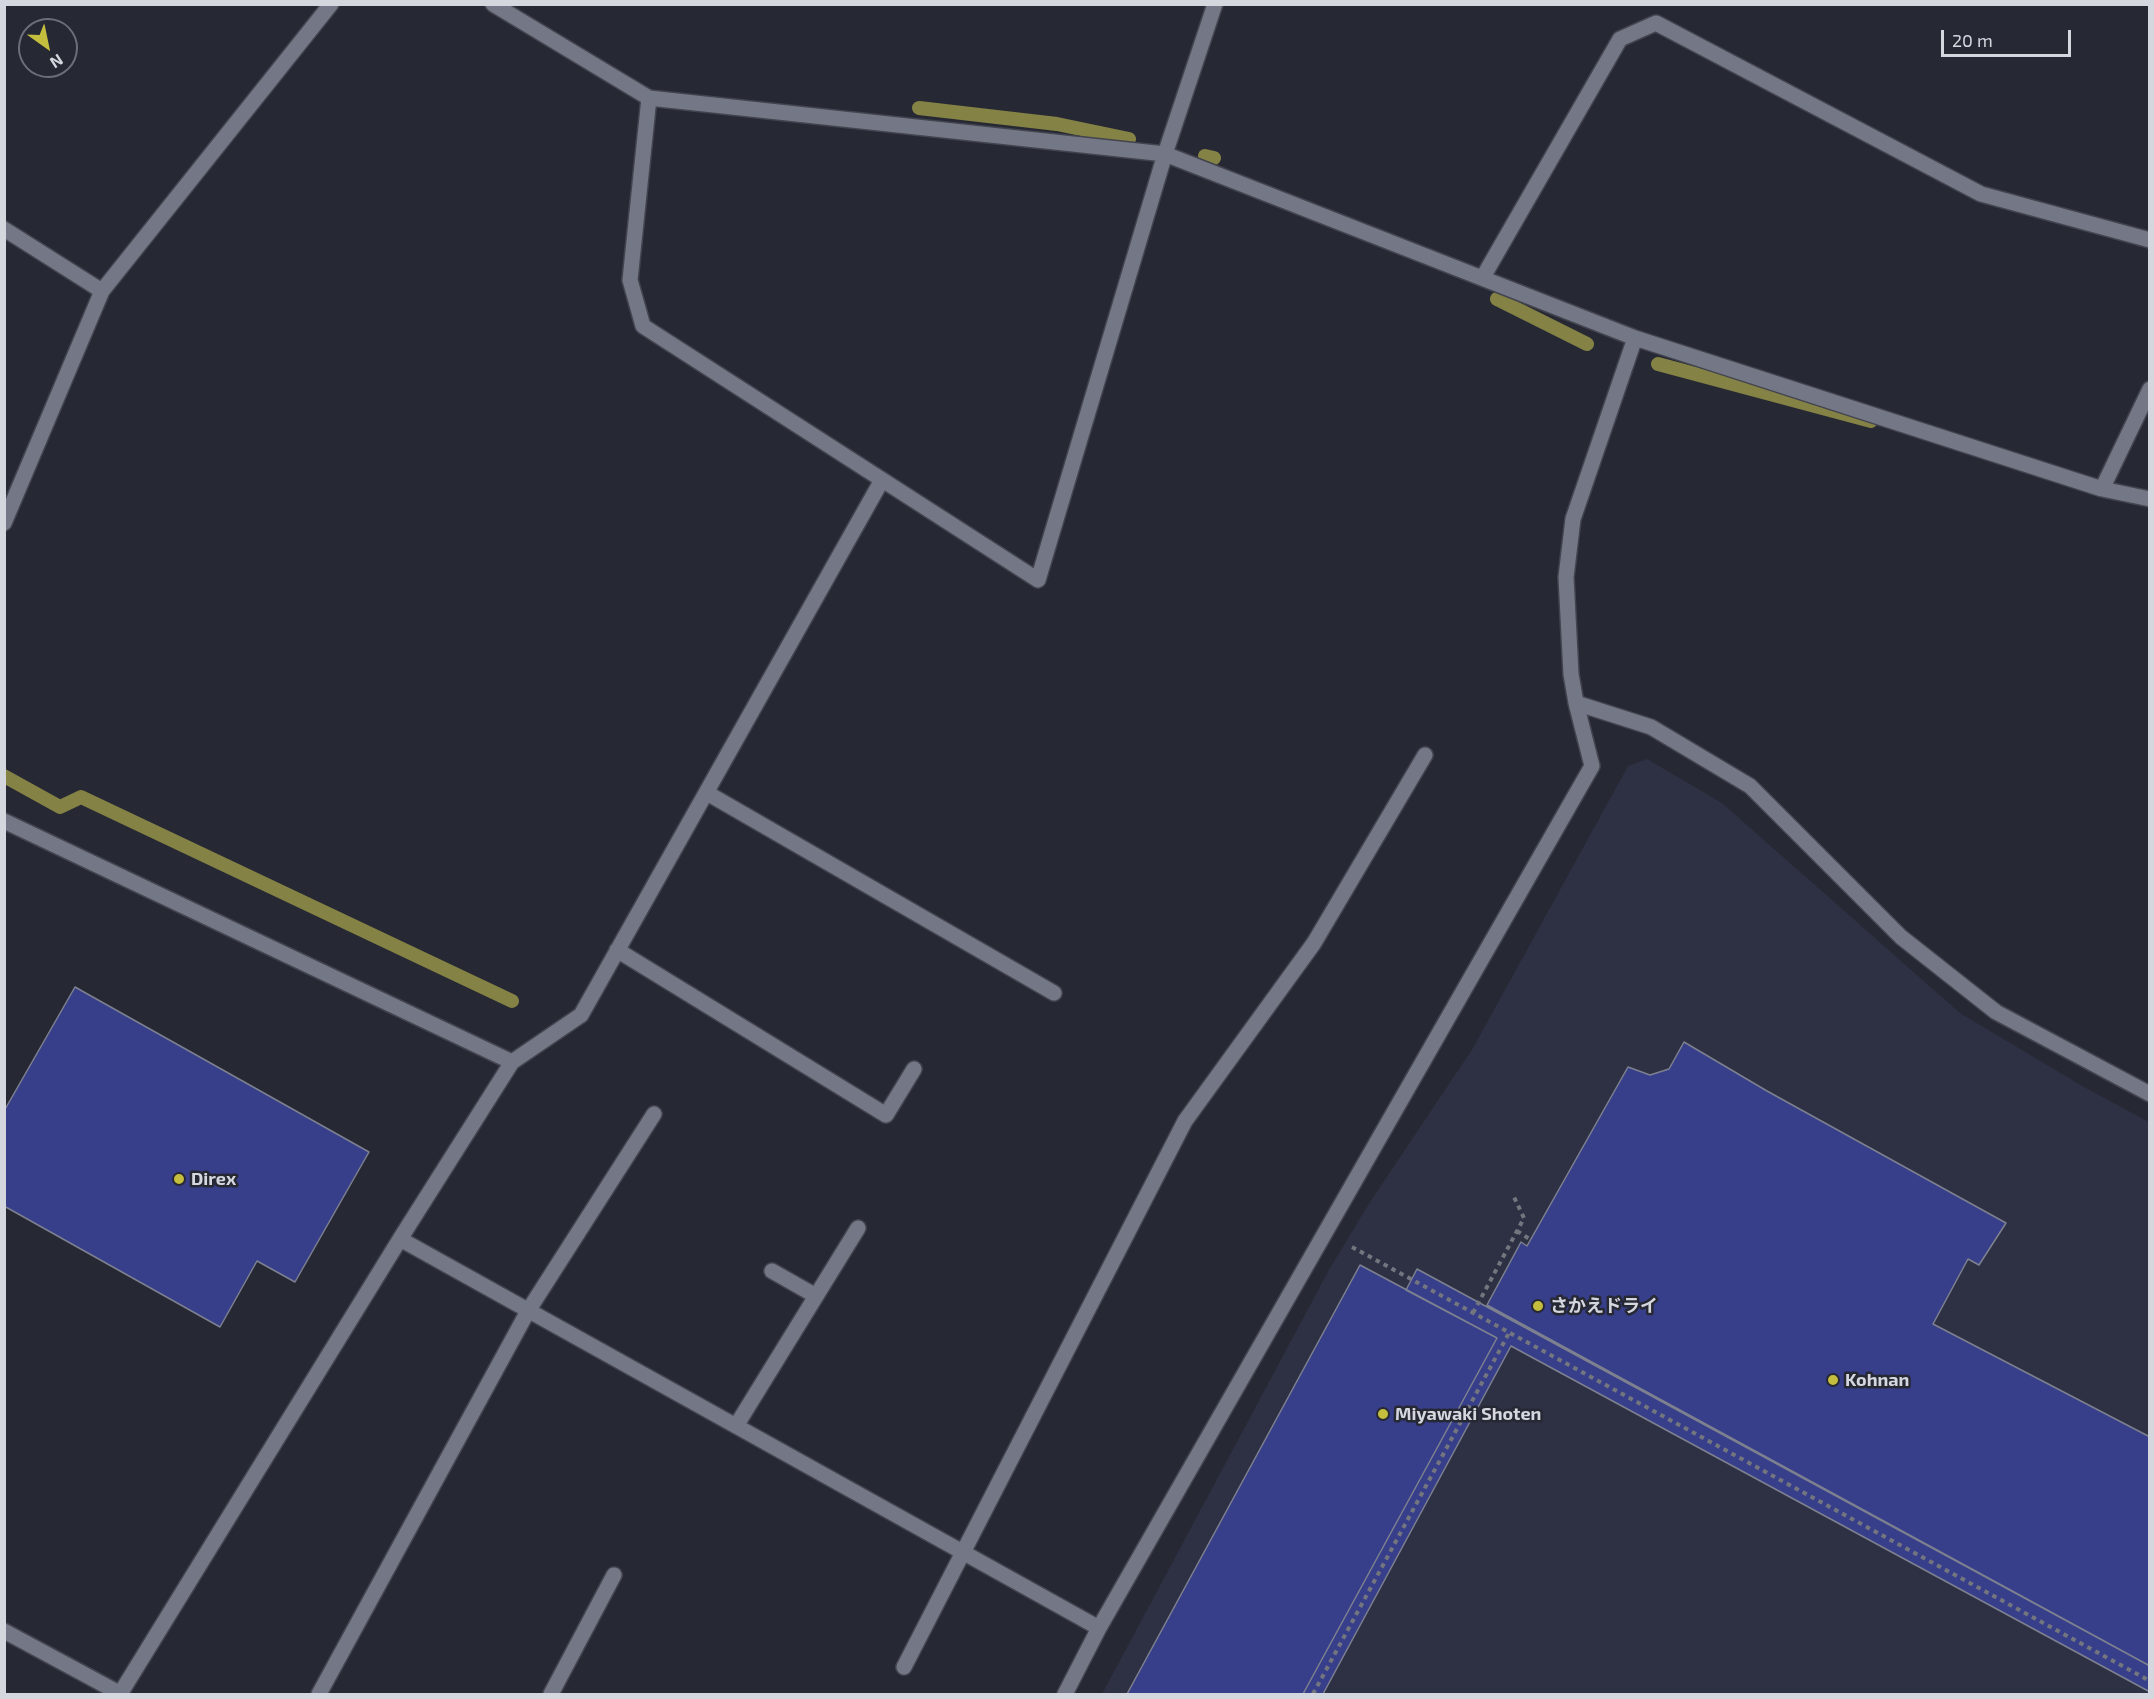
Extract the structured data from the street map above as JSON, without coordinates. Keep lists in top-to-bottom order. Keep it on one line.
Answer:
{"places":["Direx","さかえドライ","Kohnan","Miyawaki Shoten"],"scale_bar":"20 m","north":"bottom right"}
